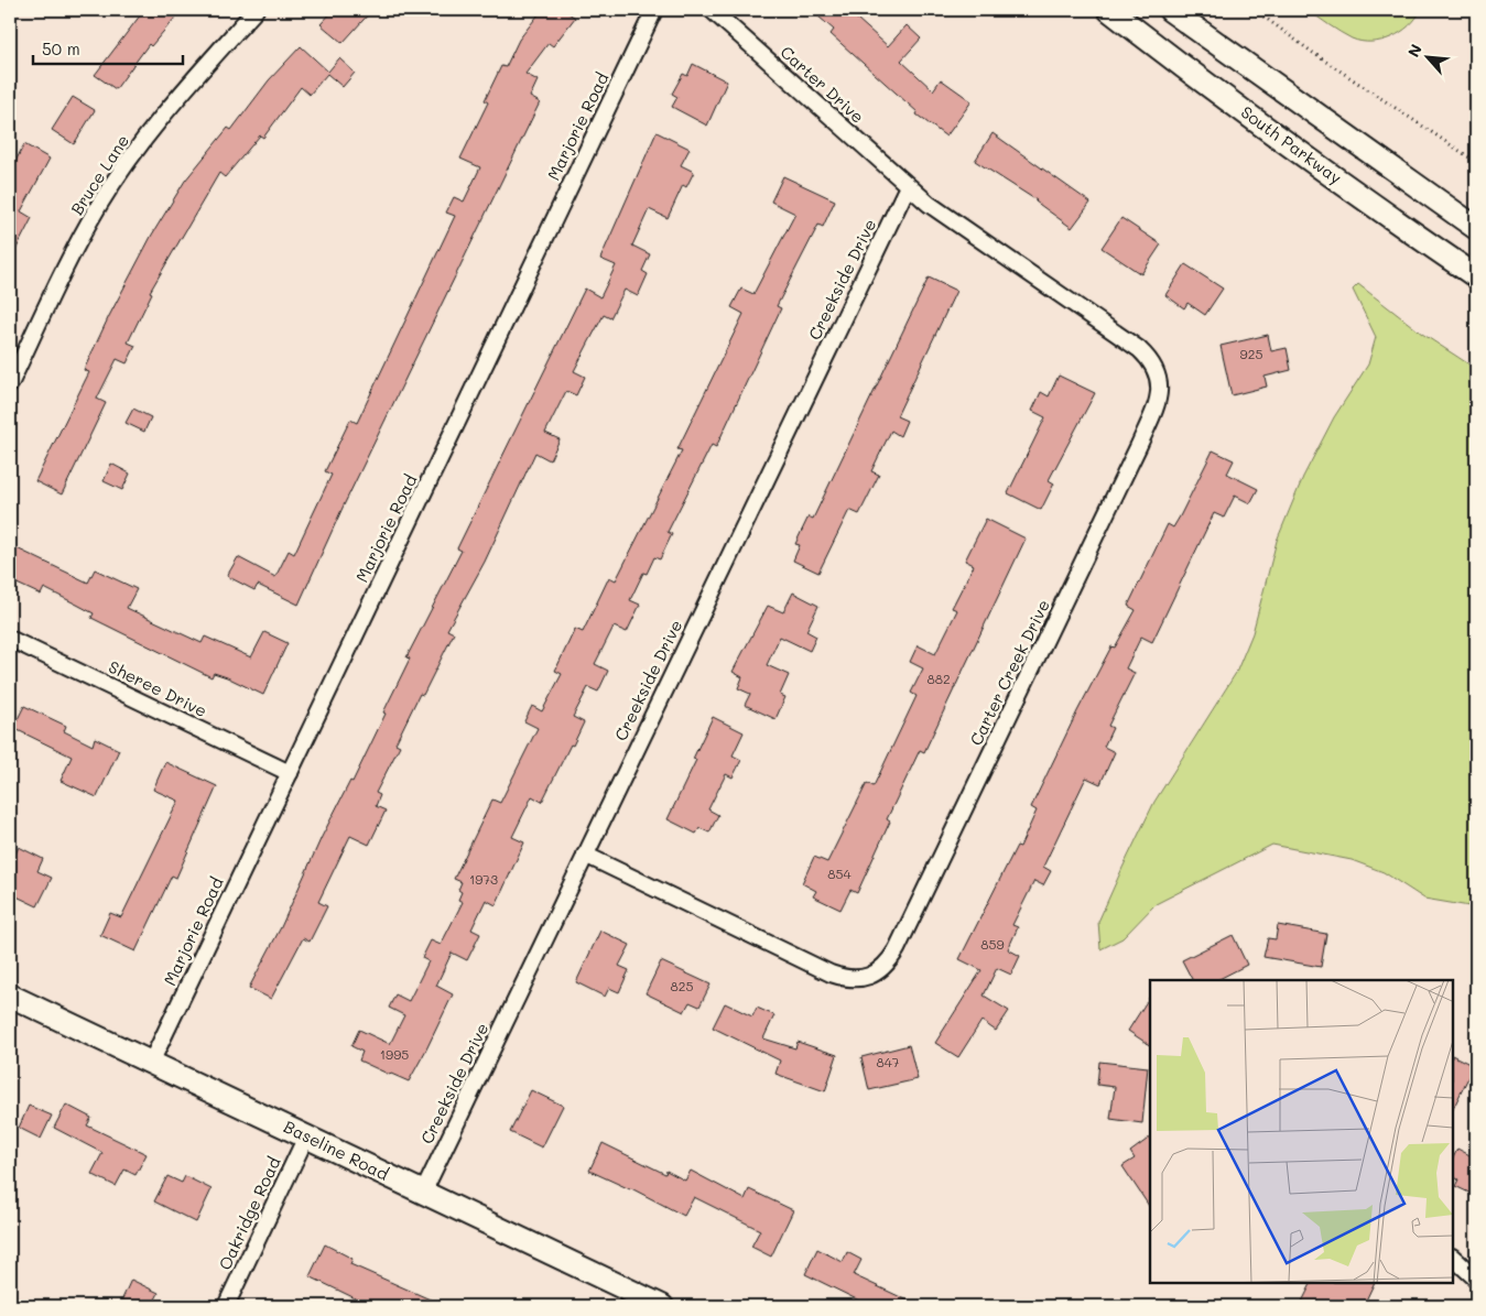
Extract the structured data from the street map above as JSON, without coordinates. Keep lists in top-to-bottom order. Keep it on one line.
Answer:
{"streets":{"main road":["South Parkway","Baseline Road"],"street":["Carter Drive","Marjorie Road","Bruce Lane","Creekside Drive","Carter Creek Drive","Sheree Drive","Oakridge Road"]},"crossings":[["Carter Drive","Creekside Drive"],["Carter Drive","Carter Creek Drive"],["Marjorie Road","Sheree Drive"],["Marjorie Road","Baseline Road"],["Creekside Drive","Carter Creek Drive"],["Creekside Drive","Baseline Road"],["Baseline Road","Oakridge Road"]],"house_numbers":["925","882","854","1973","859","825","1995","847"],"scale_bar":"50 m","north":"top left"}
